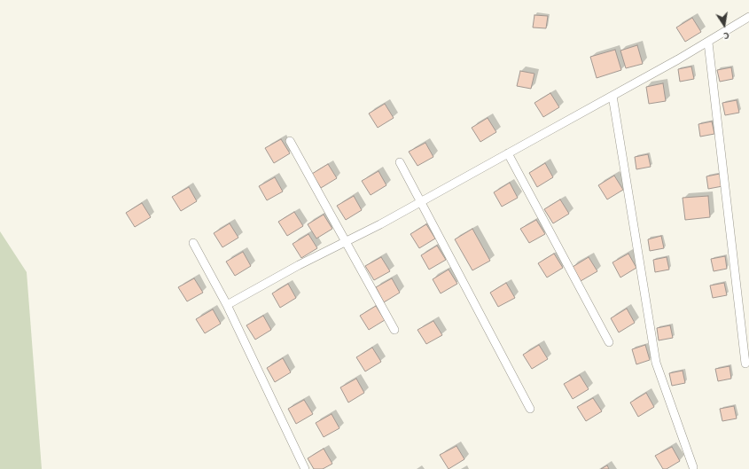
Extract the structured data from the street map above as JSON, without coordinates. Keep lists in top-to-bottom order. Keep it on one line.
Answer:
{"north":"bottom"}
